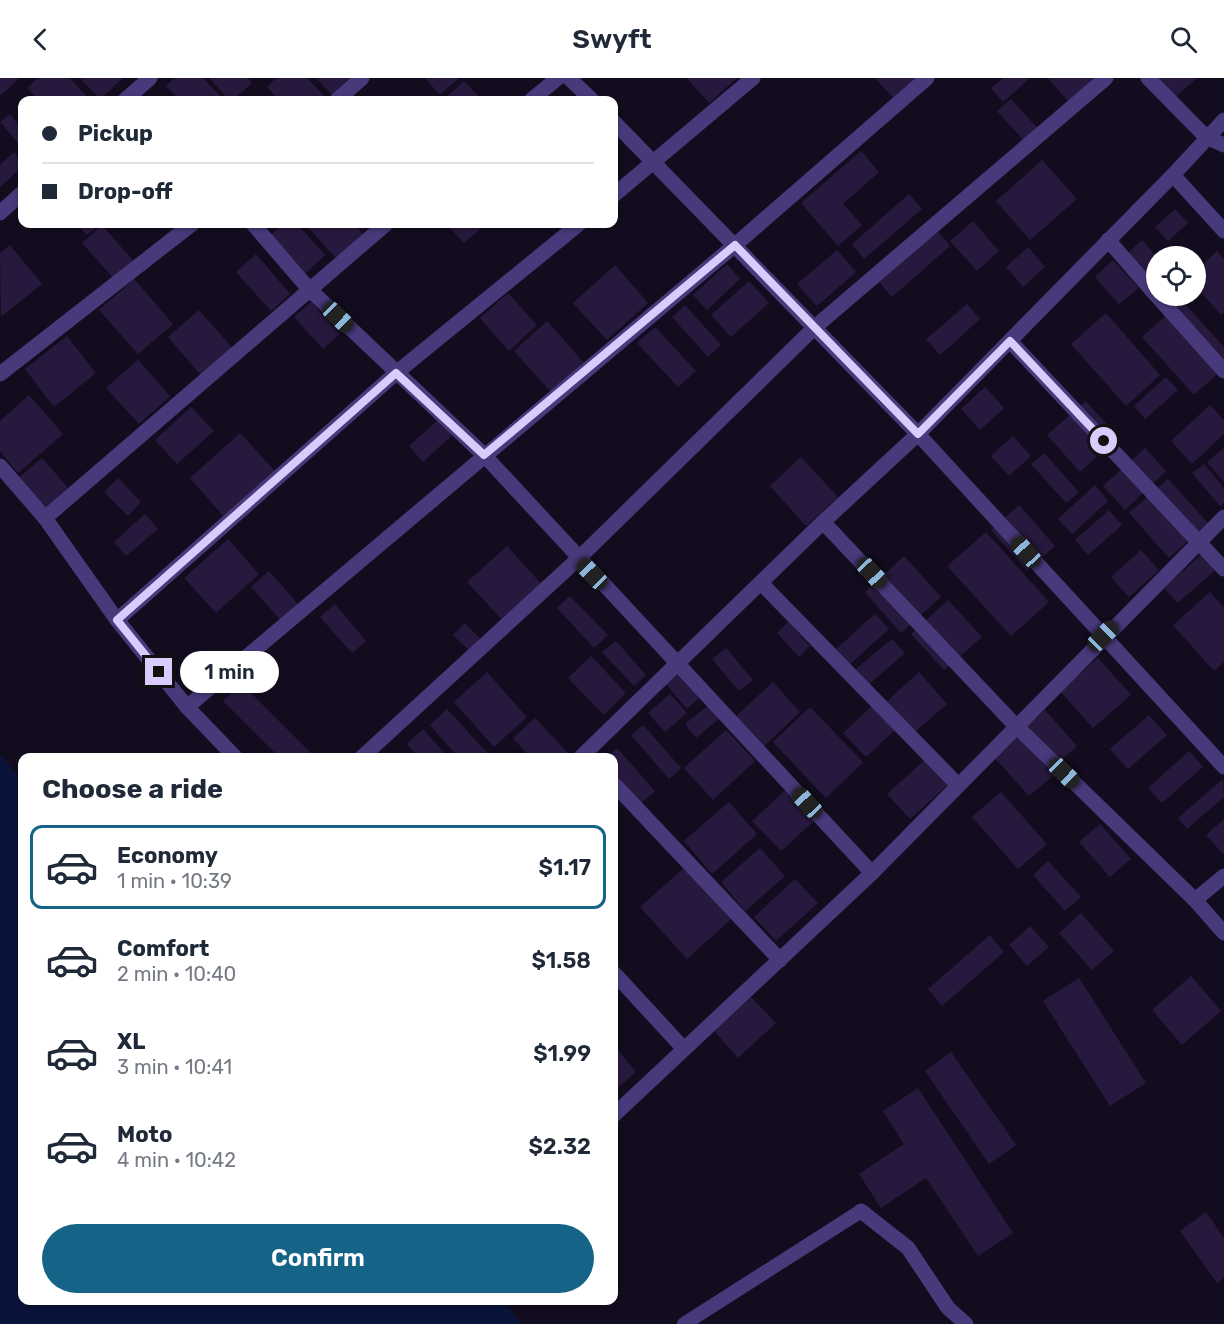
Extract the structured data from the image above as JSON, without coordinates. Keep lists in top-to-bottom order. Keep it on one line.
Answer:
{"page":{"header":"Swyft","banner":["Pickup","Drop-off"],"bubble":"1 min","heading":"Choose a ride","list":[{"name":"Economy","note":"1 min · 10:39","value":"$1.17"},{"name":"Comfort","note":"2 min · 10:40","value":"$1.58"},{"name":"XL","note":"3 min · 10:41","value":"$1.99"},{"name":"Moto","note":"4 min · 10:42","value":"$2.32"}],"buttons":"Confirm"}}
